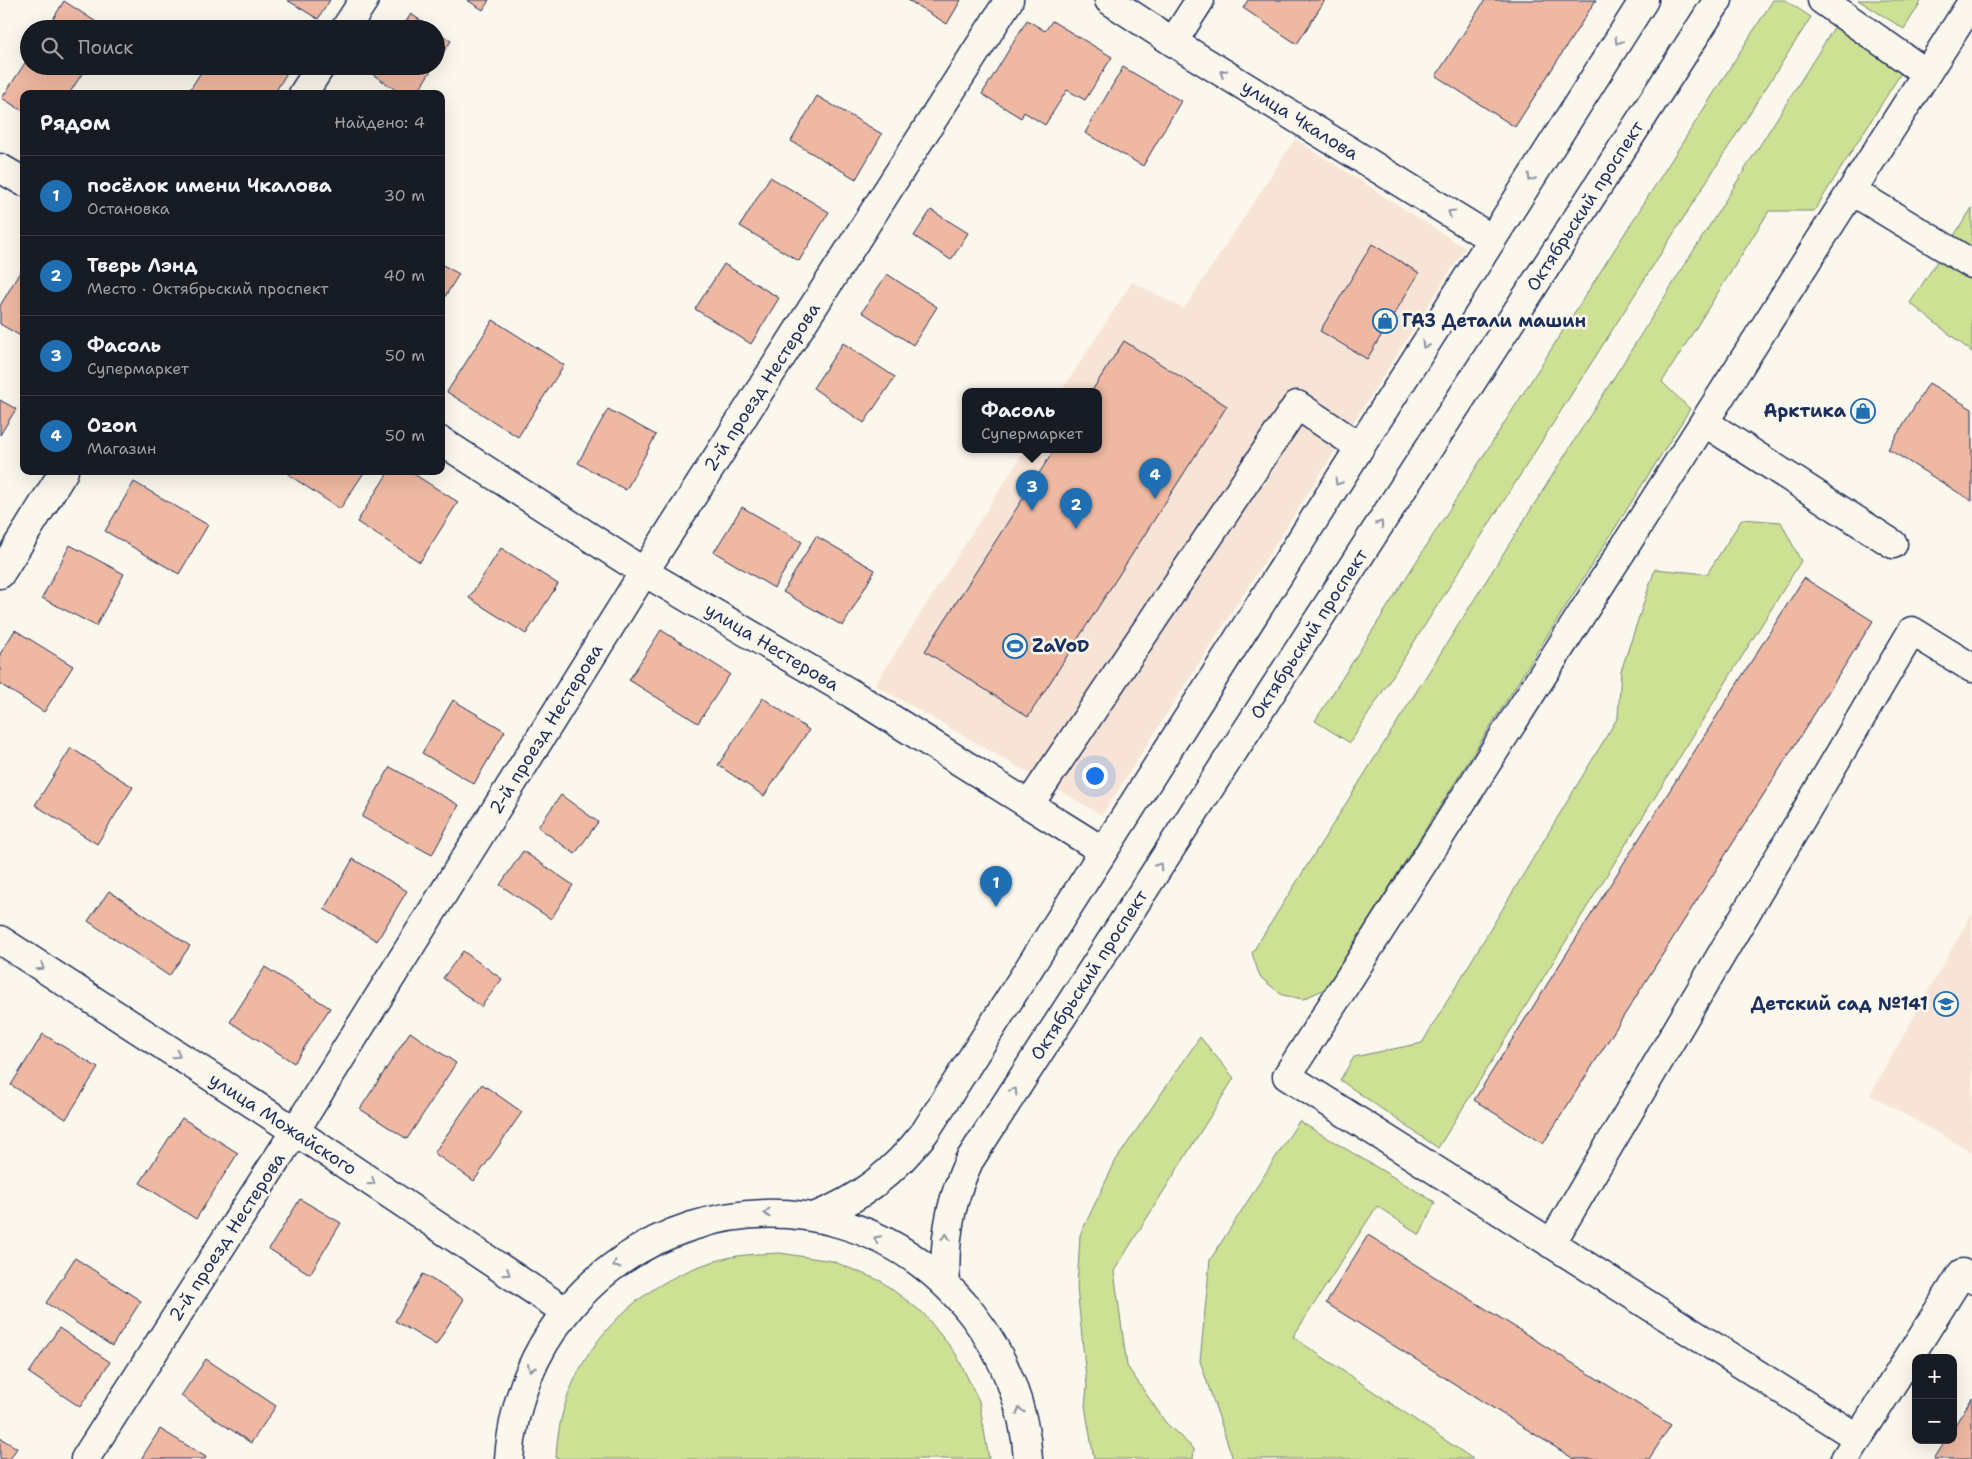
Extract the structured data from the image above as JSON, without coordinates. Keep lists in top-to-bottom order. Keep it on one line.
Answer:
{"streets":{"main road":["улица Чкалова","Октябрьский проспект","2-й проезд Нестерова","улица Нестерова","улица Можайского"]},"crossings":[["2-й проезд Нестерова","улица Нестерова"],["2-й проезд Нестерова","улица Можайского"]],"one_way":["улица Чкалова","улица Можайского"],"places":{"shop":["ГАЗ Детали машин","Арктика"],"sports":["ZaVoD"],"school or university":["Детский сад №141"]},"page":{"search":"Поиск","heading":["Рядом","Найдено: 4"],"list":[{"mark":"1","name":"посёлок имени Чкалова","note":"Остановка","value":"30 m"},{"mark":"2","name":"Тверь Лэнд","note":"Место · Октябрьский проспект","value":"40 m"},{"mark":"3","name":"Фасоль","note":"Супермаркет","value":"50 m"},{"mark":"4","name":"Ozon","note":"Магазин","value":"50 m"}],"popup":["Фасоль","Супермаркет"],"pins":["4","3","2","1"],"map_buttons":["+","−"]}}
